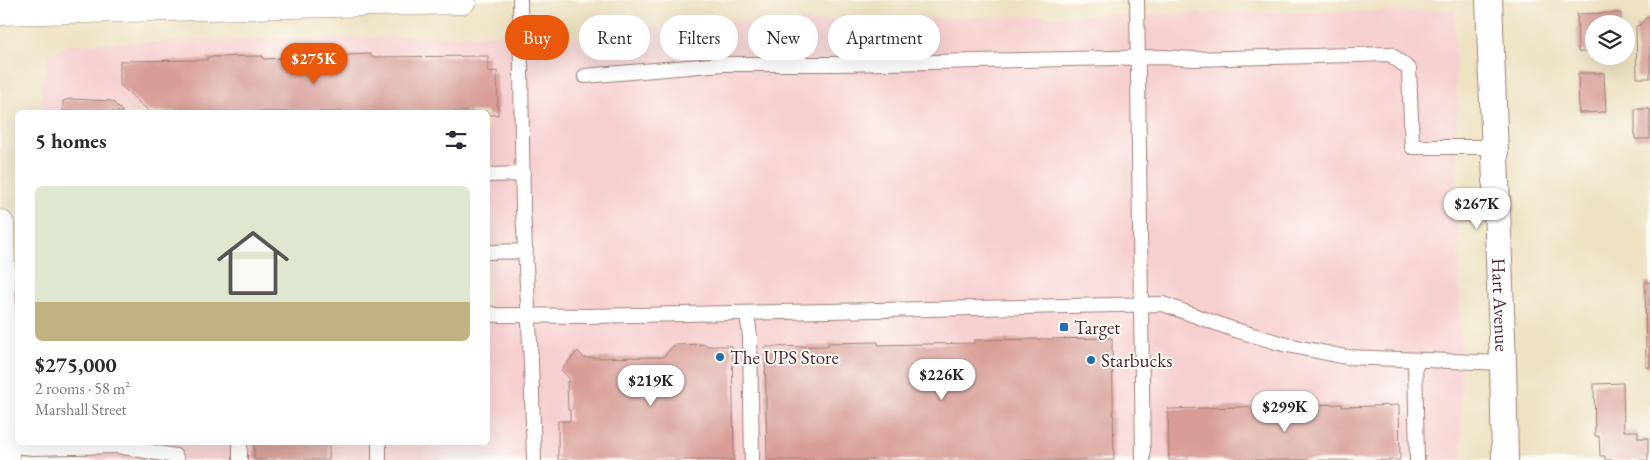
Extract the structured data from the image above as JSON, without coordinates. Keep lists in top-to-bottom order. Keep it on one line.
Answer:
{"streets":{"street":["Hart Avenue"]},"places":{"transit":["Target"],"other":["The UPS Store","Starbucks"]},"page":{"chip":["Buy","Rent","Filters","New","Apartment"],"price":["$275K","$267K","$226K","$219K","$299K"],"heading":"5 homes","list":[{"name":"$275,000","note":"2 rooms · 58 m² · Marshall Street"}]}}
